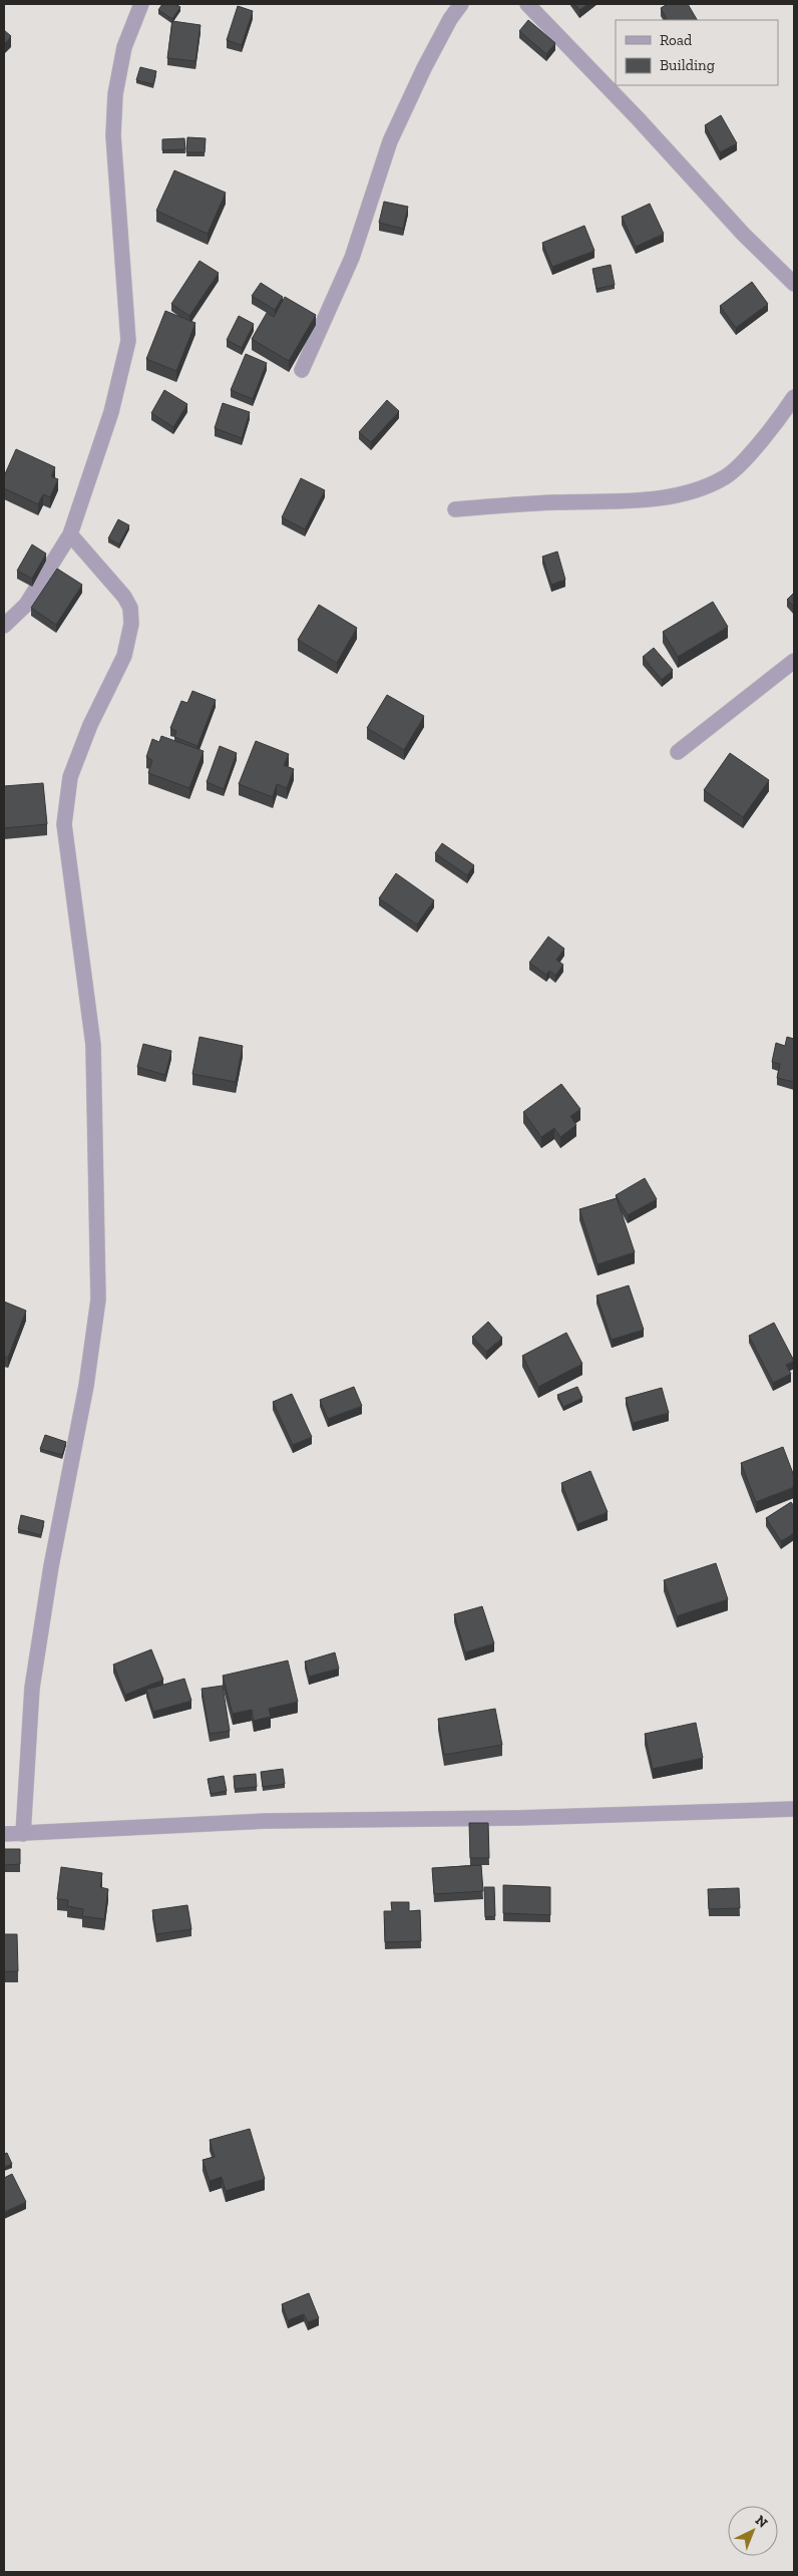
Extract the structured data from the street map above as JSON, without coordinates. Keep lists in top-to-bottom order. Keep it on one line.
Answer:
{"legend":["Road","Building"],"north":"top right"}
